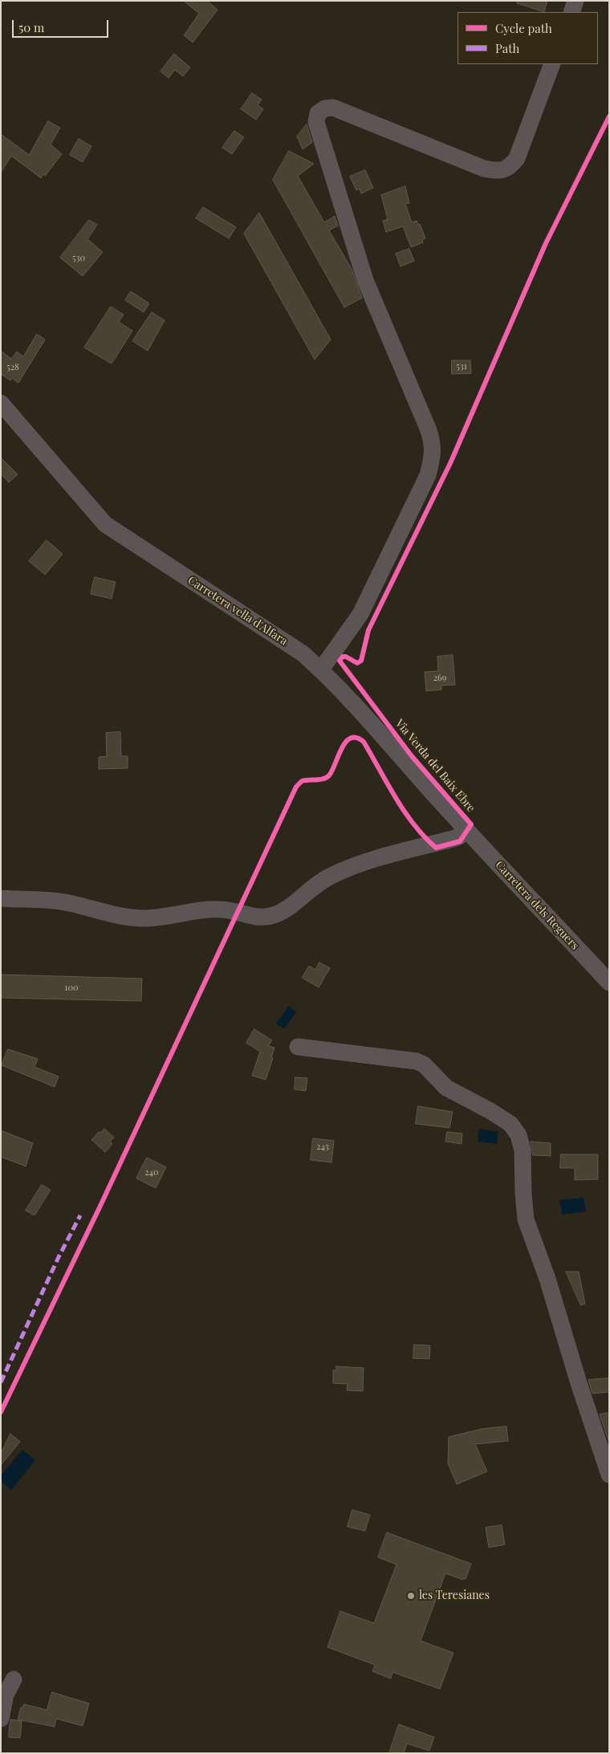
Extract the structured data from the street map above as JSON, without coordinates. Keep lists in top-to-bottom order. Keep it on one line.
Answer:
{"streets":{"street":["Carretera vella d'Alfara","Carretera dels Reguers"],"cycle path":["Via Verda del Baix Ebre"]},"crossings":[["Carretera vella d'Alfara","Carretera dels Reguers"]],"places":["les Teresianes"],"house_numbers":["530","531","528","269","100","243","240"],"legend":["Cycle path","Path"],"scale_bar":"50 m"}
